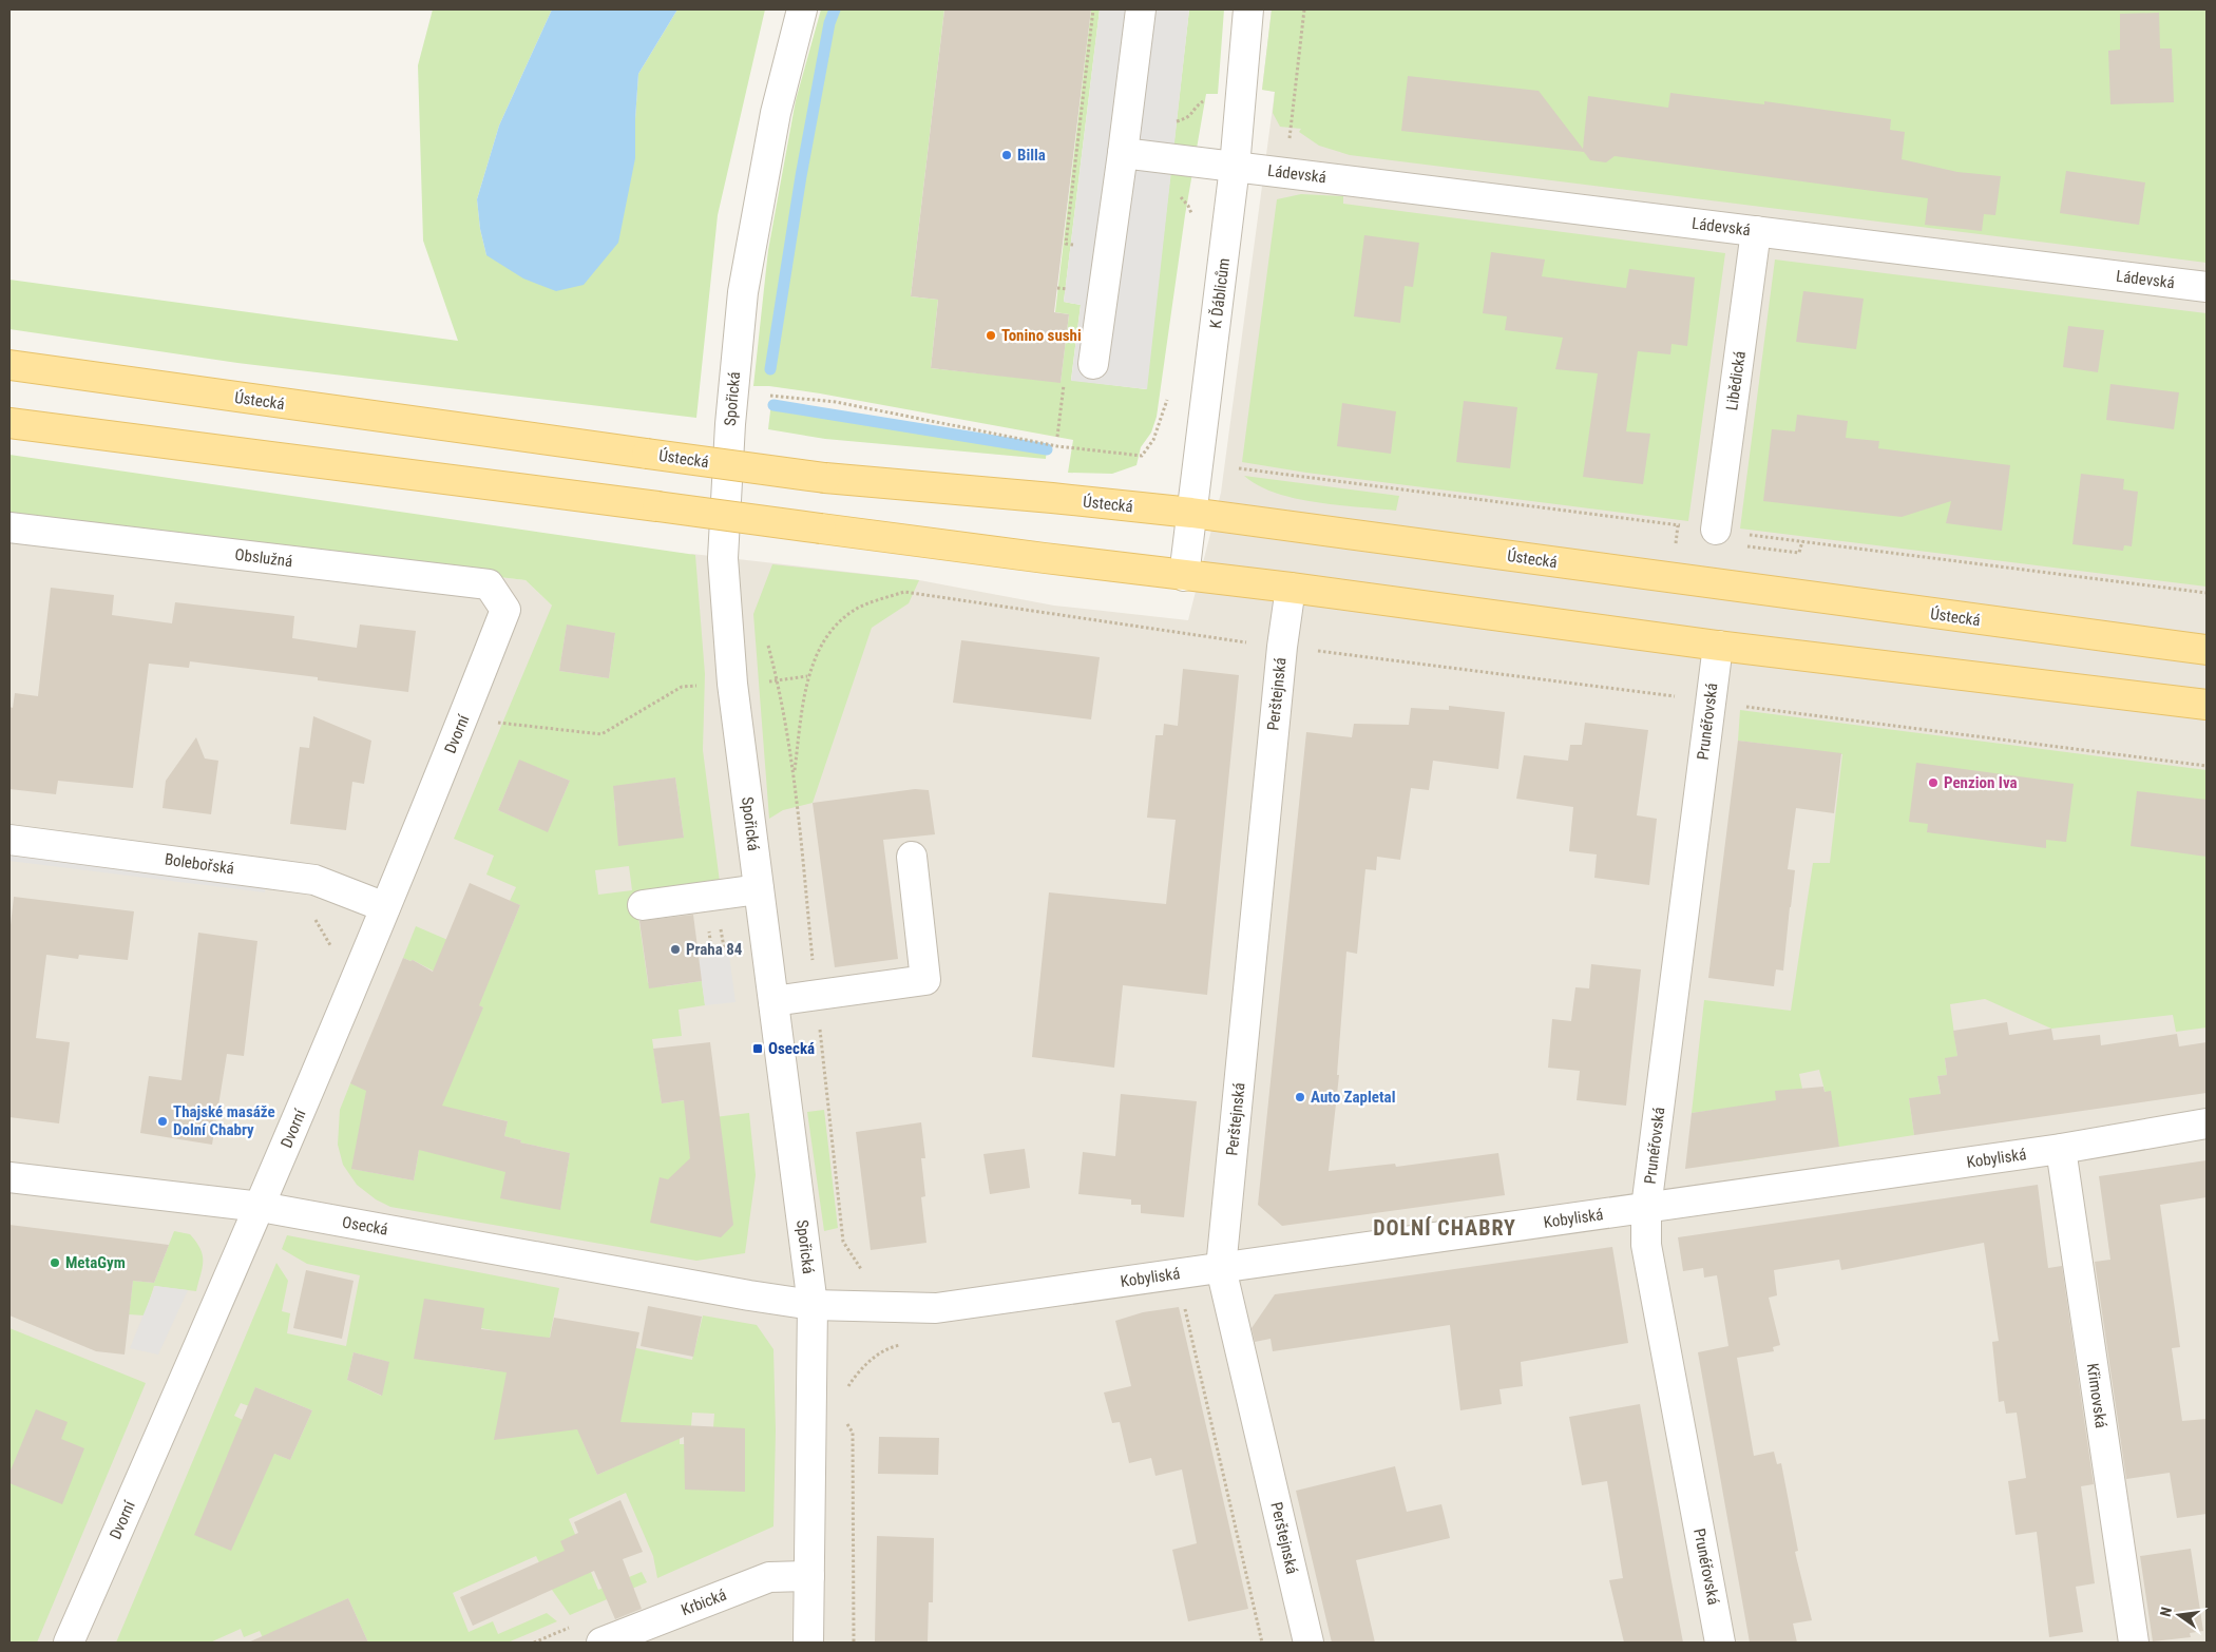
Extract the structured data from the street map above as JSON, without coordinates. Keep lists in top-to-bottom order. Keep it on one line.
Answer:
{"streets":{"main road":["Ústecká"],"street":["Ládevská","K Ďáblicům","Libědická","Spořická","Obslužná","Perštejnská","Prunéřovská","Dvorní","Bolebořská","Kobyliská","Osecká","Křimovská","Krbická"]},"crossings":[["Ládevská","K Ďáblicům"],["Ládevská","Libědická"],["K Ďáblicům","Ústecká"],["Spořická","Kobyliská"],["Spořická","Osecká"],["Spořická","Krbická"],["Obslužná","Dvorní"],["Perštejnská","Kobyliská"],["Prunéřovská","Kobyliská"],["Dvorní","Bolebořská"],["Dvorní","Osecká"],["Kobyliská","Osecká"],["Kobyliská","Křimovská"]],"districts":["DOLNÍ CHABRY"],"places":{"other":["Billa","Tonino sushi","Penzion Iva","Praha 84","Auto Zapletal","Thajské masáže Dolní Chabry","MetaGym"],"transit":["Osecká"]},"north":"left"}
